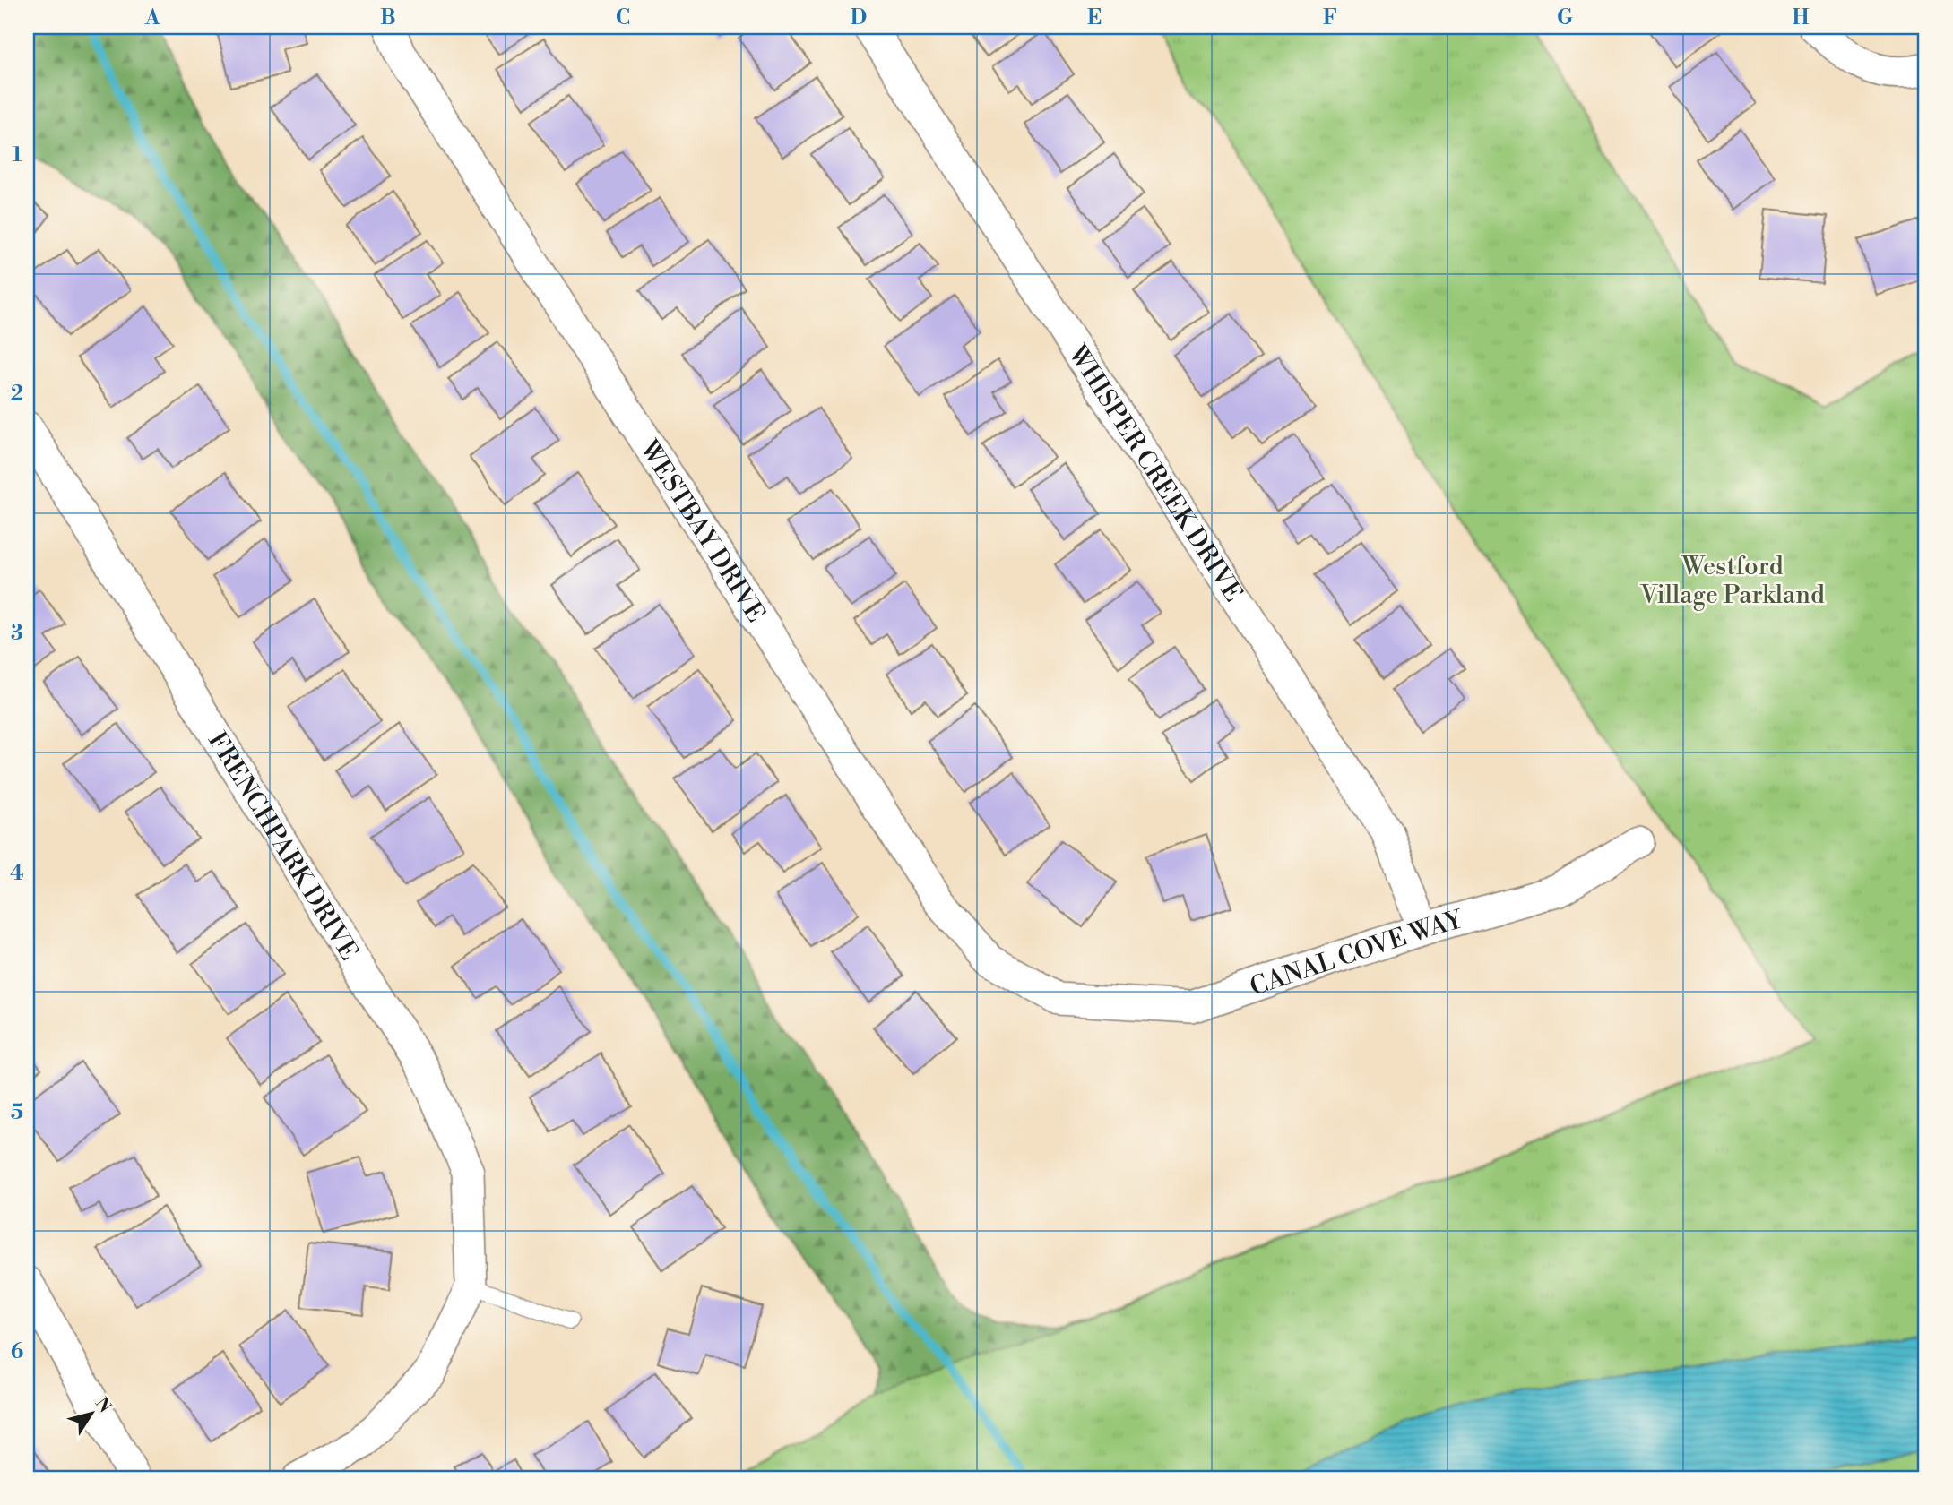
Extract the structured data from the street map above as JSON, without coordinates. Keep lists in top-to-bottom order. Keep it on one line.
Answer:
{"streets":{"street":["WHISPER CREEK DRIVE","WESTBAY DRIVE","FRENCHPARK DRIVE","CANAL COVE WAY"]},"crossings":[["WHISPER CREEK DRIVE","CANAL COVE WAY"],["WESTBAY DRIVE","CANAL COVE WAY"]],"parks":["Westford Village Parkland"],"north":"top right","grid":{"columns":["A","B","C","D","E","F","G","H"],"rows":["1","2","3","4","5","6"]}}
